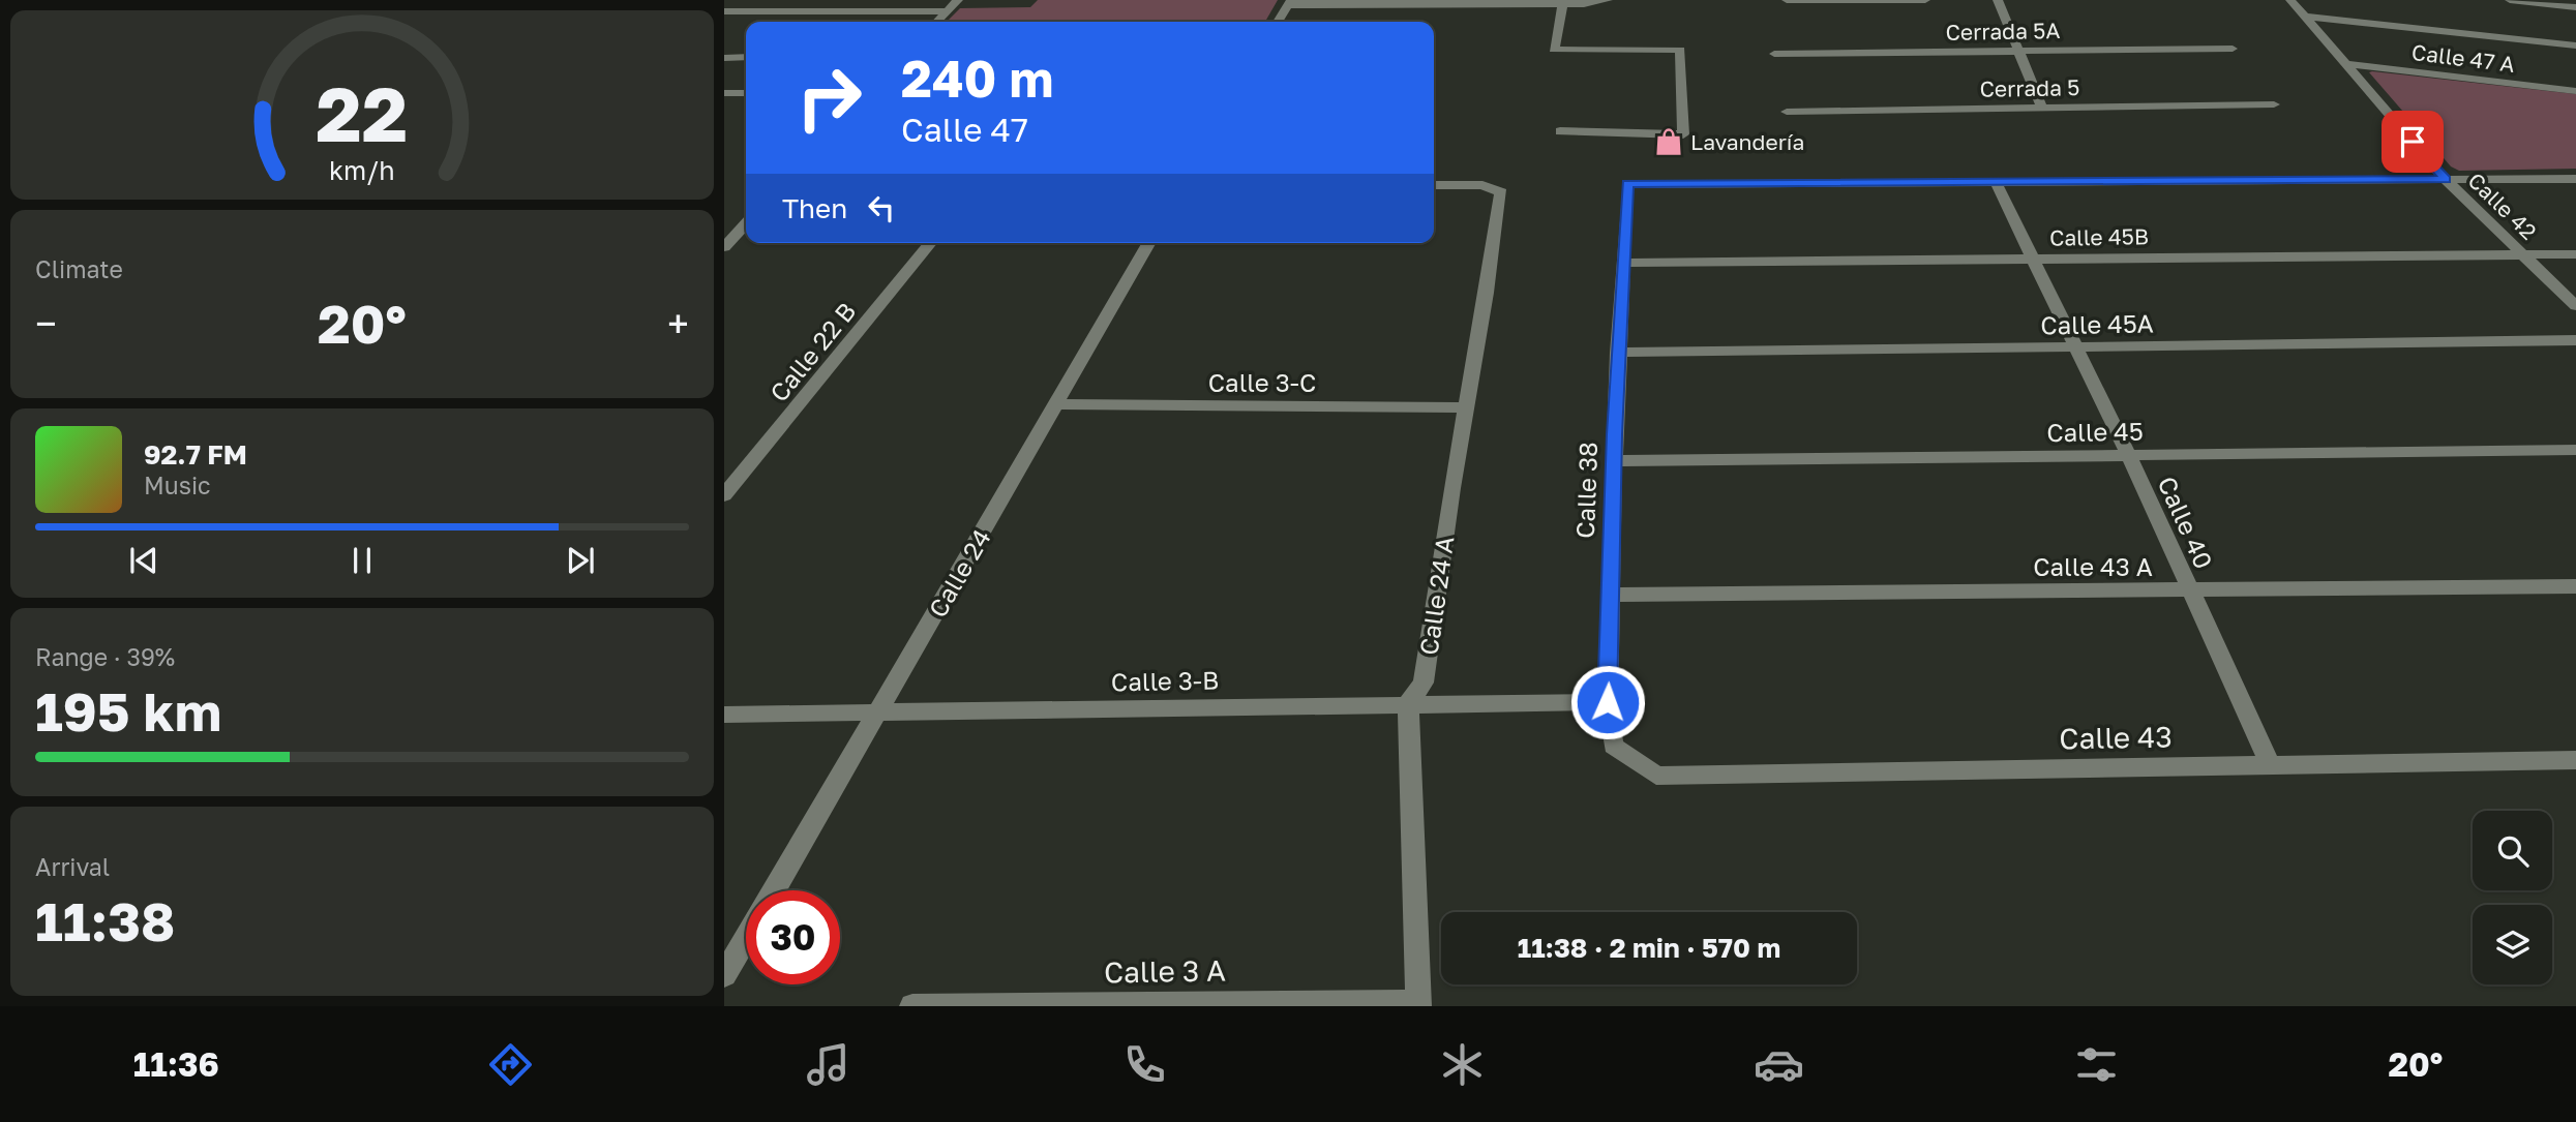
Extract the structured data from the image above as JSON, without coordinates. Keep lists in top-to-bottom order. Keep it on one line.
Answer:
{"streets":{"street":["Cerrada 5A","Calle 47 A","Cerrada 5","Calle 42","Calle 45B","Calle 45A","Calle 22 B","Calle 3-C","Calle 45","Calle 38","Calle 40","Calle 43 A","Calle 24","Calle 24 A","Calle 3-B","Calle 43","Calle 3 A"]},"crossings":[["Calle 47 A","Calle 42"],["Calle 42","Calle 45B"],["Calle 45B","Calle 38"],["Calle 45B","Calle 40"],["Calle 45A","Calle 38"],["Calle 45A","Calle 40"],["Calle 3-C","Calle 24"],["Calle 3-C","Calle 24 A"],["Calle 45","Calle 38"],["Calle 45","Calle 40"],["Calle 38","Calle 40"],["Calle 38","Calle 43 A"],["Calle 38","Calle 3-B"],["Calle 38","Calle 43"],["Calle 40","Calle 43 A"],["Calle 40","Calle 43"],["Calle 24","Calle 3-B"],["Calle 24 A","Calle 3-B"]],"places":{"shop":["Lavandería"]},"page":{"turn":["240 m","Calle 47"],"then":"Then","tile":["Climate",["Range · 39%","195 km"],["Arrival","11:38"]],"heat":["−","20°","+"],"song":["92.7 FM","Music"],"limit":"30","trip":"11:38 · 2 min · 570 m","tabs":["11:36","20°"],"gauge":["22","km/h"]}}
